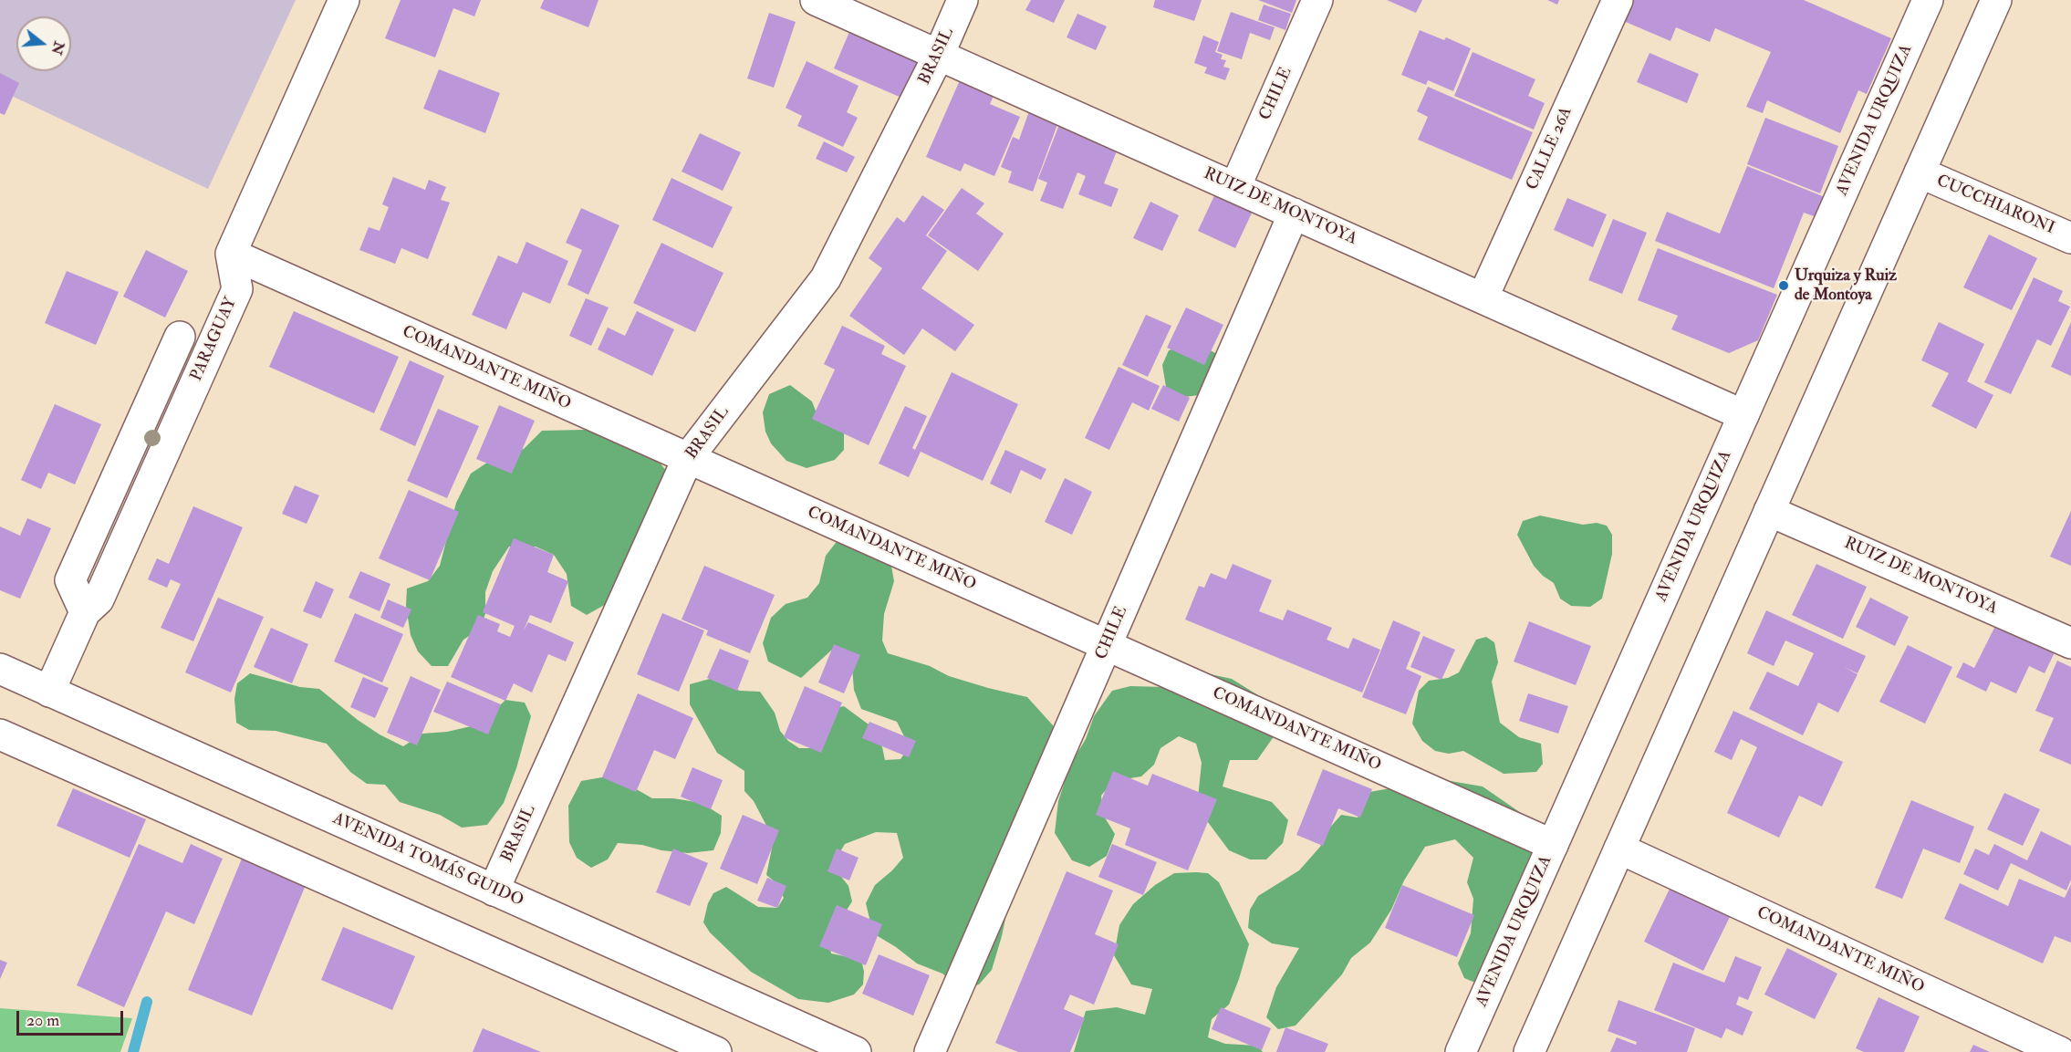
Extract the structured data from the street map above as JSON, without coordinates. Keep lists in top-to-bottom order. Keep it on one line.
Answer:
{"streets":{"street":["BRASIL","CHILE","AVENIDA URQUIZA","CALLE 26A","CUCCHIARONI","RUIZ DE MONTOYA","PARAGUAY","COMANDANTE MIÑO","AVENIDA TOMÁS GUIDO"]},"crossings":[["BRASIL","RUIZ DE MONTOYA"],["BRASIL","COMANDANTE MIÑO"],["BRASIL","AVENIDA TOMÁS GUIDO"],["CHILE","RUIZ DE MONTOYA"],["CHILE","COMANDANTE MIÑO"],["AVENIDA URQUIZA","RUIZ DE MONTOYA"],["AVENIDA URQUIZA","COMANDANTE MIÑO"],["CALLE 26A","RUIZ DE MONTOYA"],["PARAGUAY","COMANDANTE MIÑO"],["PARAGUAY","AVENIDA TOMÁS GUIDO"]],"places":["Urquiza y Ruiz de Montoya"],"scale_bar":"20 m","north":"right"}
